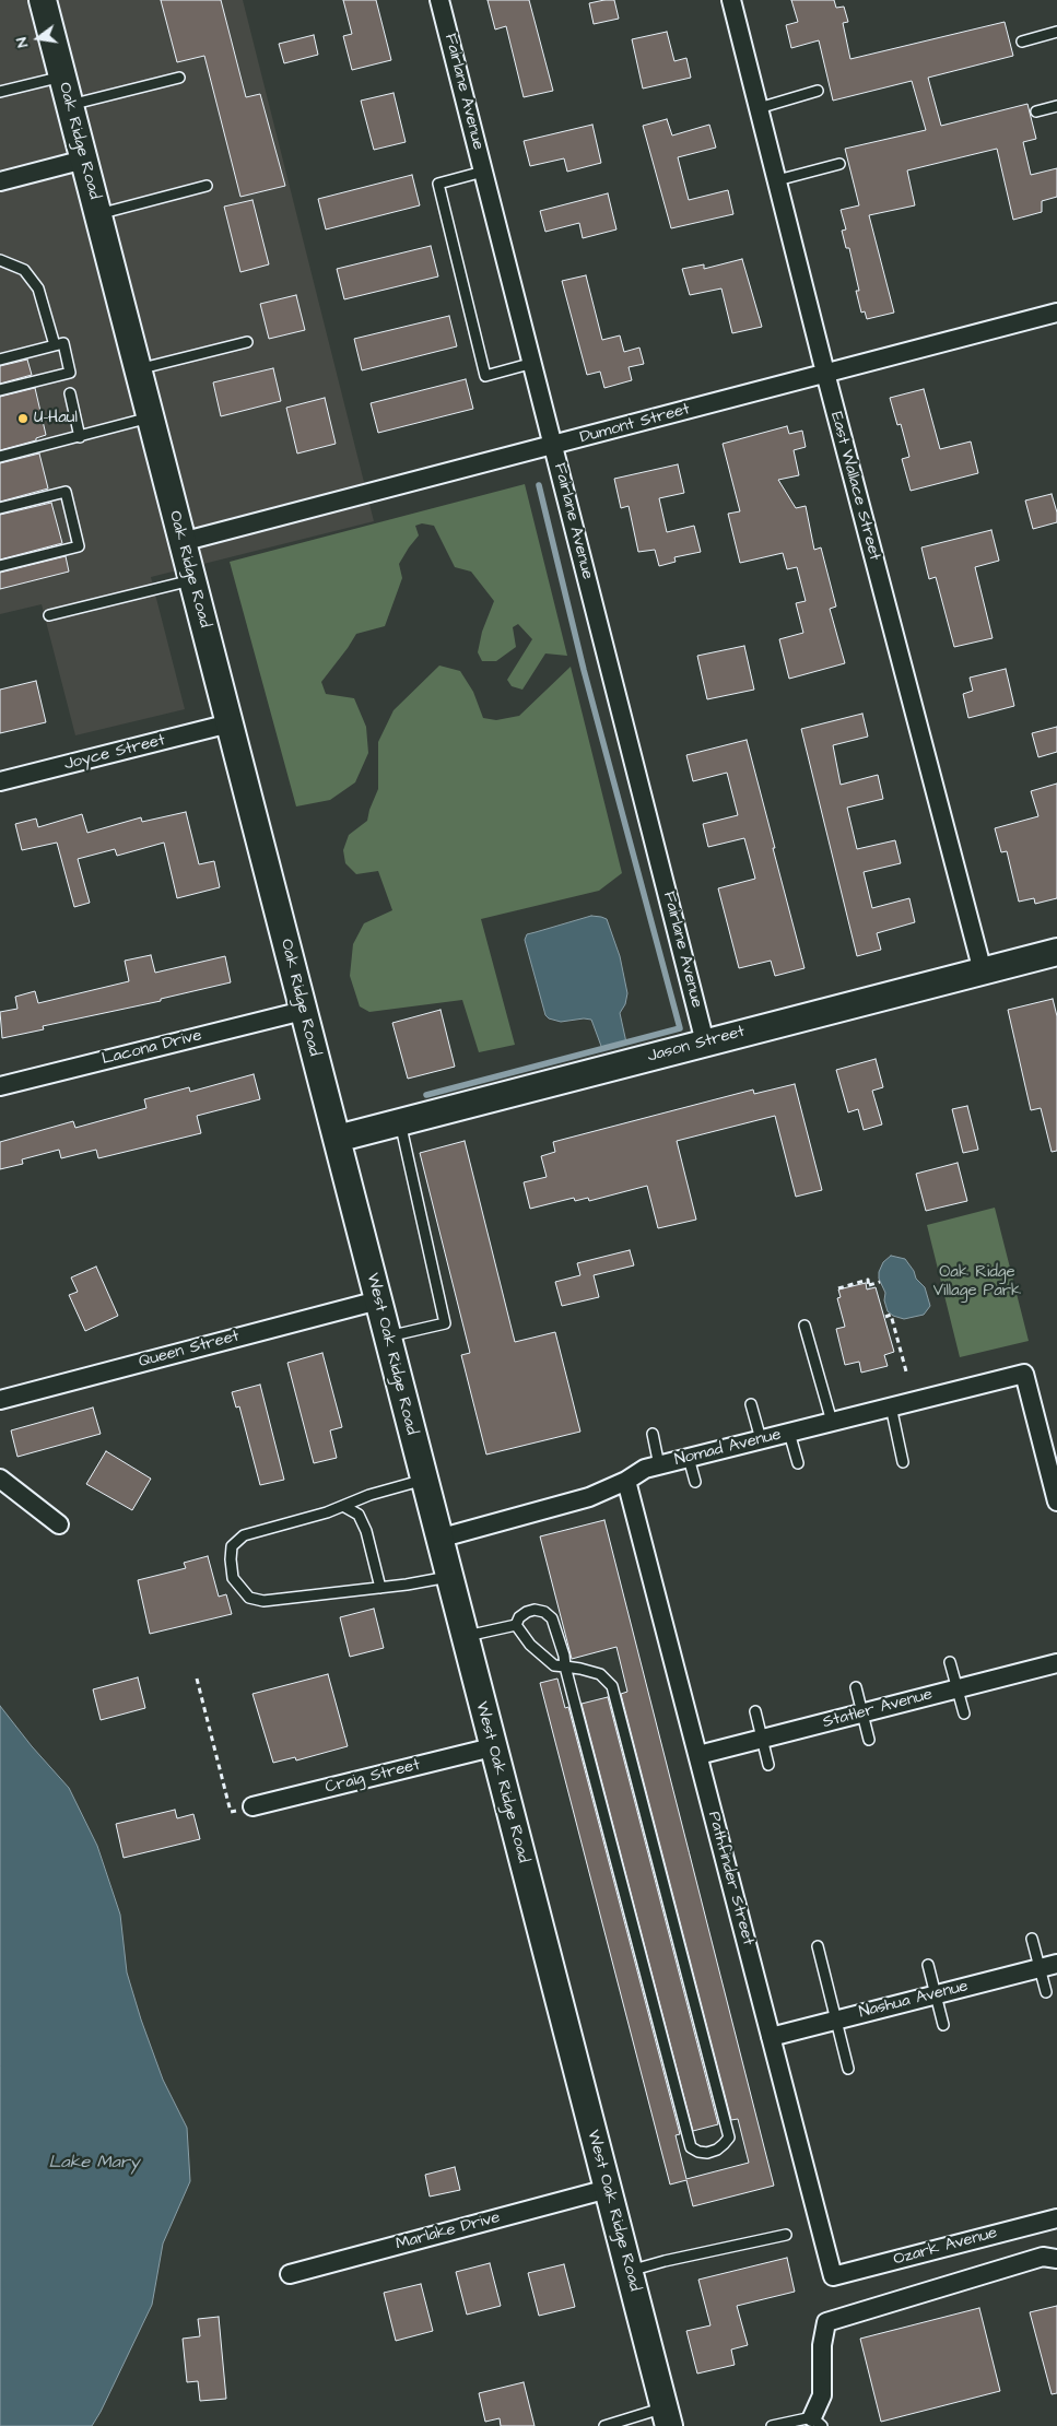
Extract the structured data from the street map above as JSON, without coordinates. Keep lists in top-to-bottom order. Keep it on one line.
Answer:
{"streets":{"main road":["Oak Ridge Road","Jason Street","West Oak Ridge Road"],"street":["Fairlane Avenue","Dumont Street","East Wallace Street","Joyce Street","Lacona Drive","Queen Street","Nomad Avenue","Statler Avenue","Craig Street","Pathfinder Street","Nashua Avenue","Marlake Drive","Ozark Avenue"]},"crossings":[["Fairlane Avenue","Dumont Street"],["Fairlane Avenue","Jason Street"],["Oak Ridge Road","Dumont Street"],["Oak Ridge Road","Joyce Street"],["Oak Ridge Road","Jason Street"],["Oak Ridge Road","Lacona Drive"],["Oak Ridge Road","West Oak Ridge Road"],["Dumont Street","East Wallace Street"],["East Wallace Street","Jason Street"],["Jason Street","West Oak Ridge Road"],["Queen Street","West Oak Ridge Road"],["West Oak Ridge Road","Nomad Avenue"],["West Oak Ridge Road","Craig Street"],["West Oak Ridge Road","Marlake Drive"],["Nomad Avenue","Pathfinder Street"],["Statler Avenue","Pathfinder Street"],["Pathfinder Street","Nashua Avenue"],["Pathfinder Street","Ozark Avenue"]],"water":["Lake Mary"],"parks":["Oak Ridge Village Park"],"places":["U-Haul"],"north":"left"}
